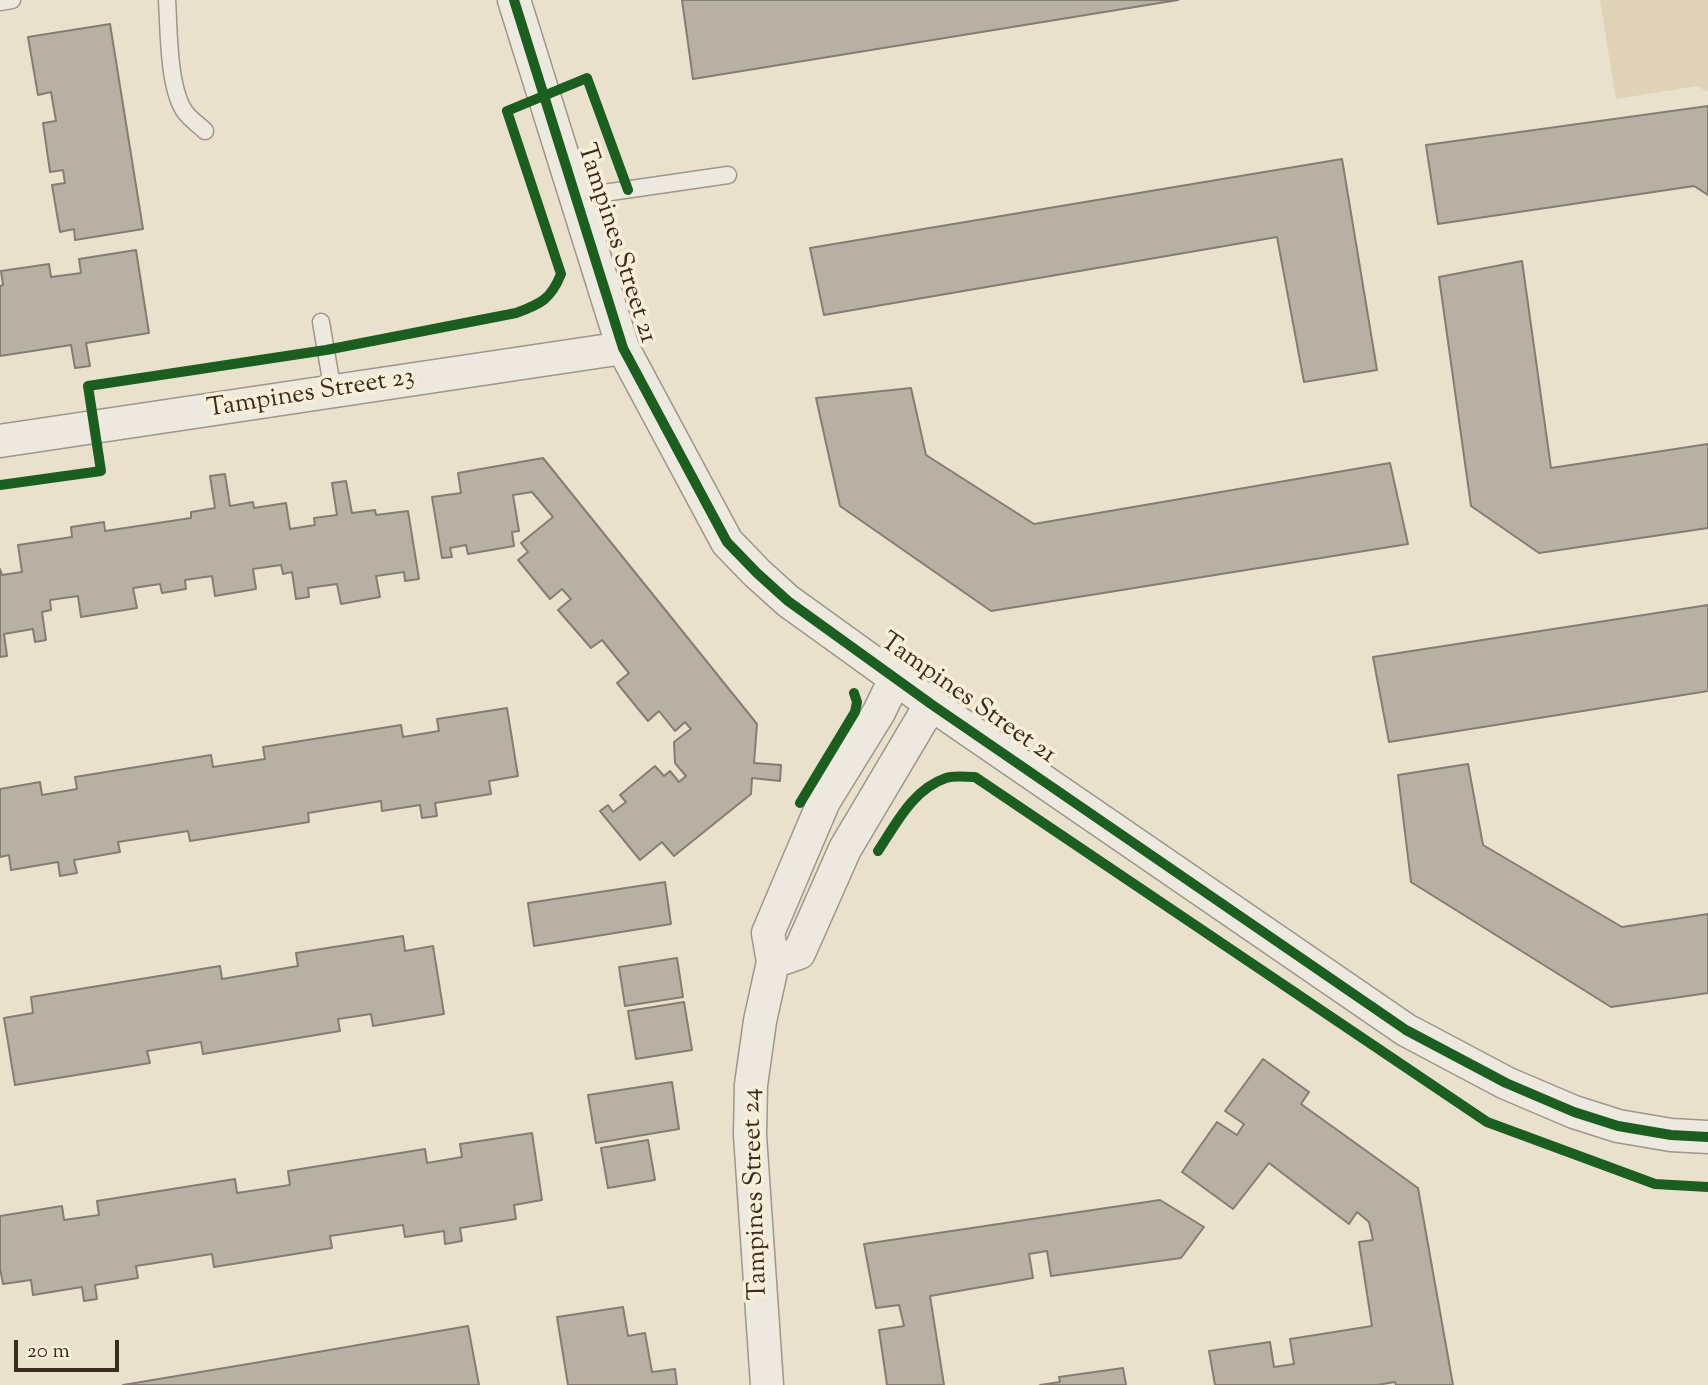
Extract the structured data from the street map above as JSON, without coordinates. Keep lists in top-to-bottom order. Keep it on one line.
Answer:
{"streets":{"street":["Tampines Street 21","Tampines Street 23","Tampines Street 24"]},"crossings":[["Tampines Street 21","Tampines Street 23"],["Tampines Street 21","Tampines Street 24"]],"scale_bar":"20 m"}
